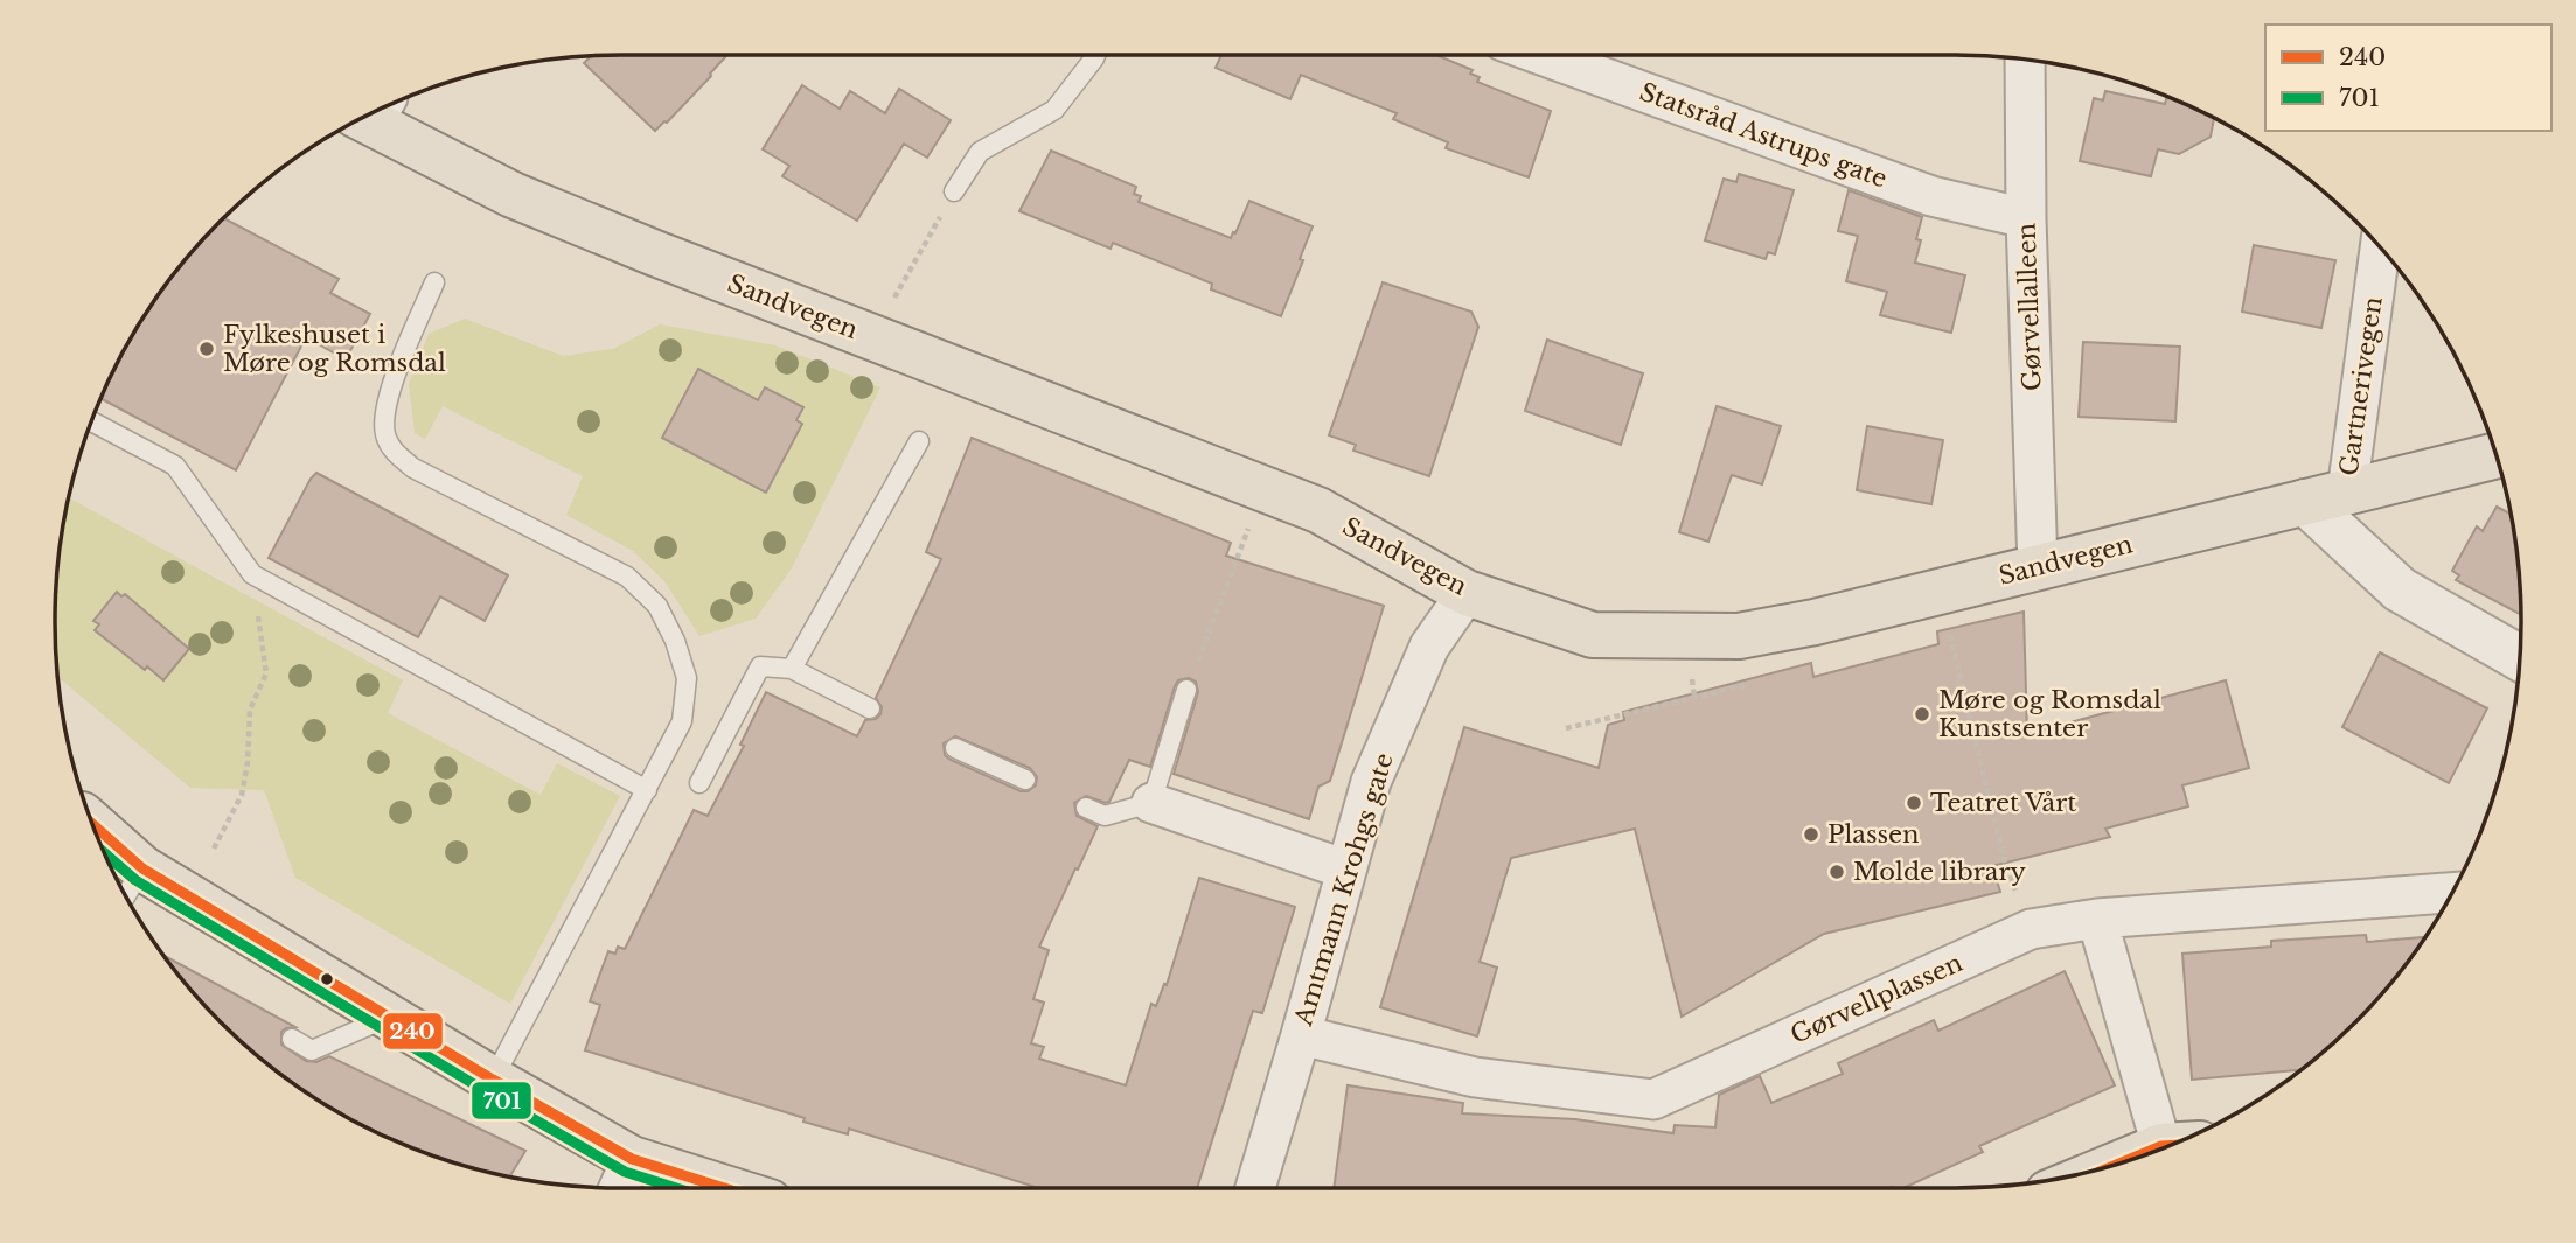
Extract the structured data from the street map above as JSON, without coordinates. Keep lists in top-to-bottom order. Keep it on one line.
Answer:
{"streets":{"main road":["Sandvegen"],"street":["Statsråd Astrups gate","Gørvellalleen","Gartnerivegen","Amtmann Krohgs gate","Gørvellplassen"]},"crossings":[["Statsråd Astrups gate","Gørvellalleen"],["Sandvegen","Gørvellalleen"],["Sandvegen","Gartnerivegen"],["Sandvegen","Amtmann Krohgs gate"],["Amtmann Krohgs gate","Gørvellplassen"]],"places":["Fylkeshuset i Møre og Romsdal","Møre og Romsdal Kunstsenter","Teatret Vårt","Plassen","Molde library"],"lines":["transit line 240","transit line 701"],"legend":["240","701"]}
